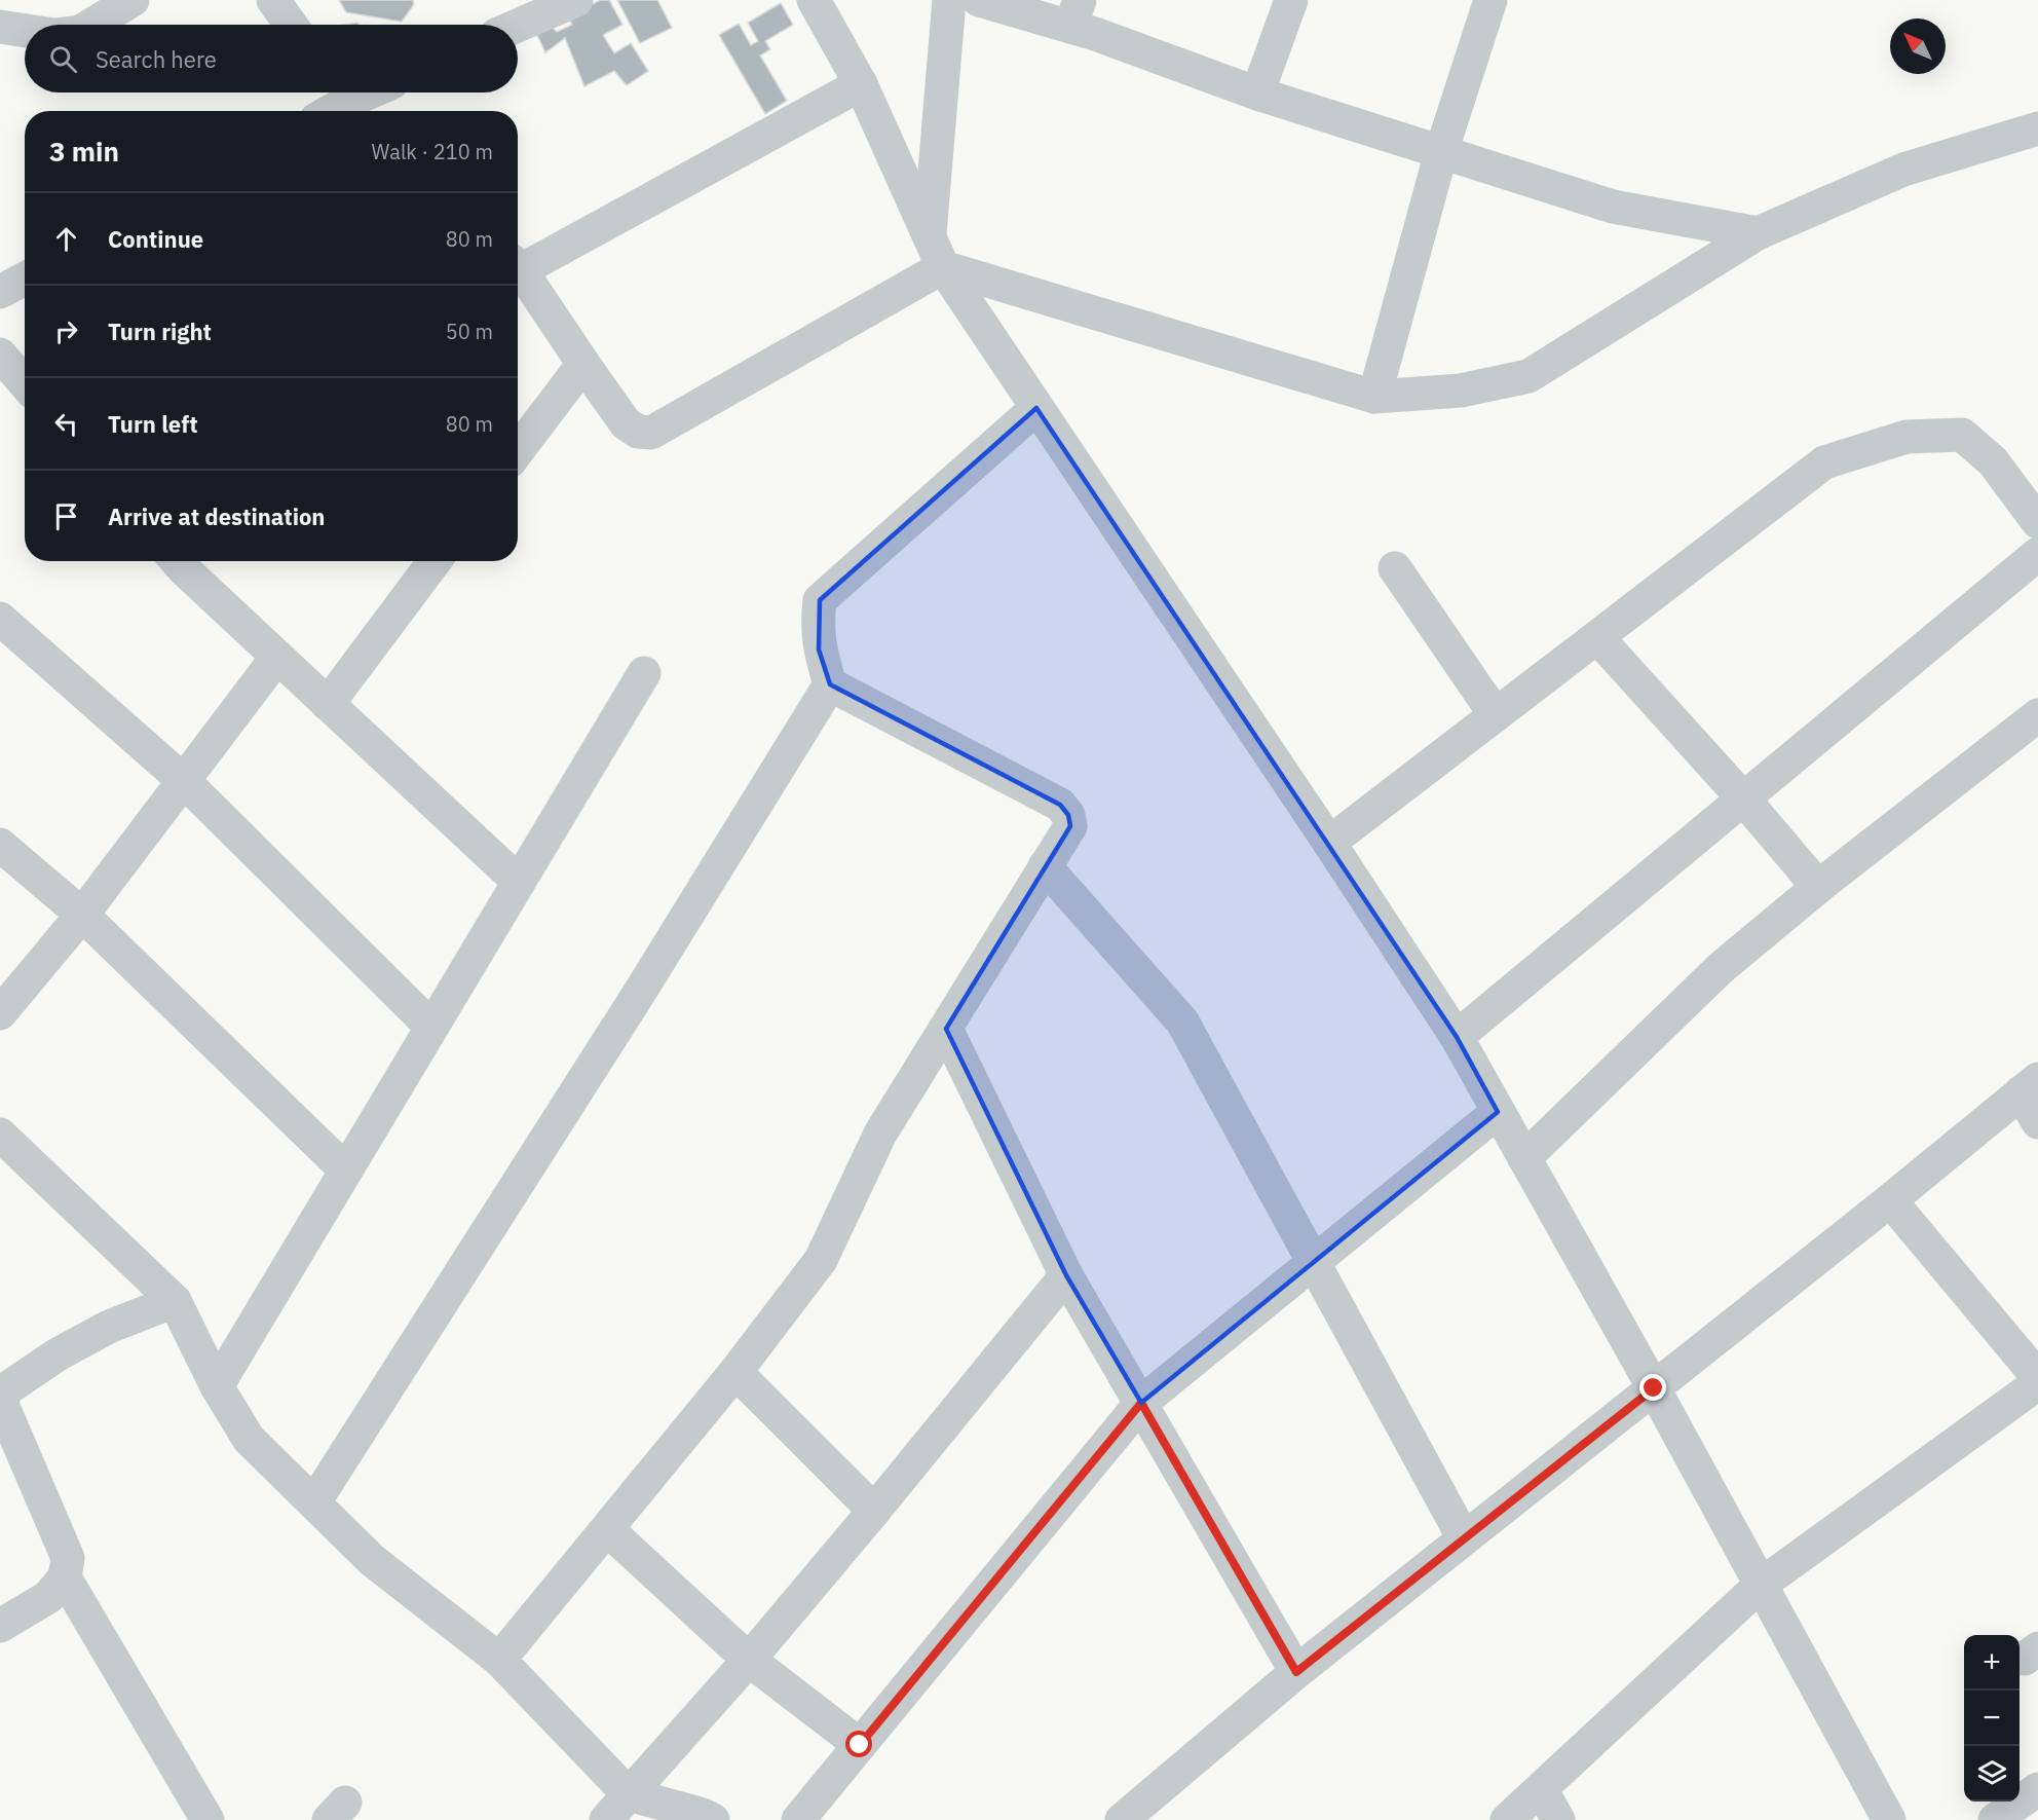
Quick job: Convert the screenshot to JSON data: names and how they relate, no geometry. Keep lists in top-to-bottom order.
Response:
{
  "north": "top left",
  "page": {
    "search": "Search here",
    "heading": ["3 min", "Walk · 210 m"],
    "list": [
      ["Continue", "80 m"],
      ["Turn right", "50 m"],
      ["Turn left", "80 m"],
      "Arrive at destination"
    ],
    "map_buttons": ["+", "−"]
  }
}
